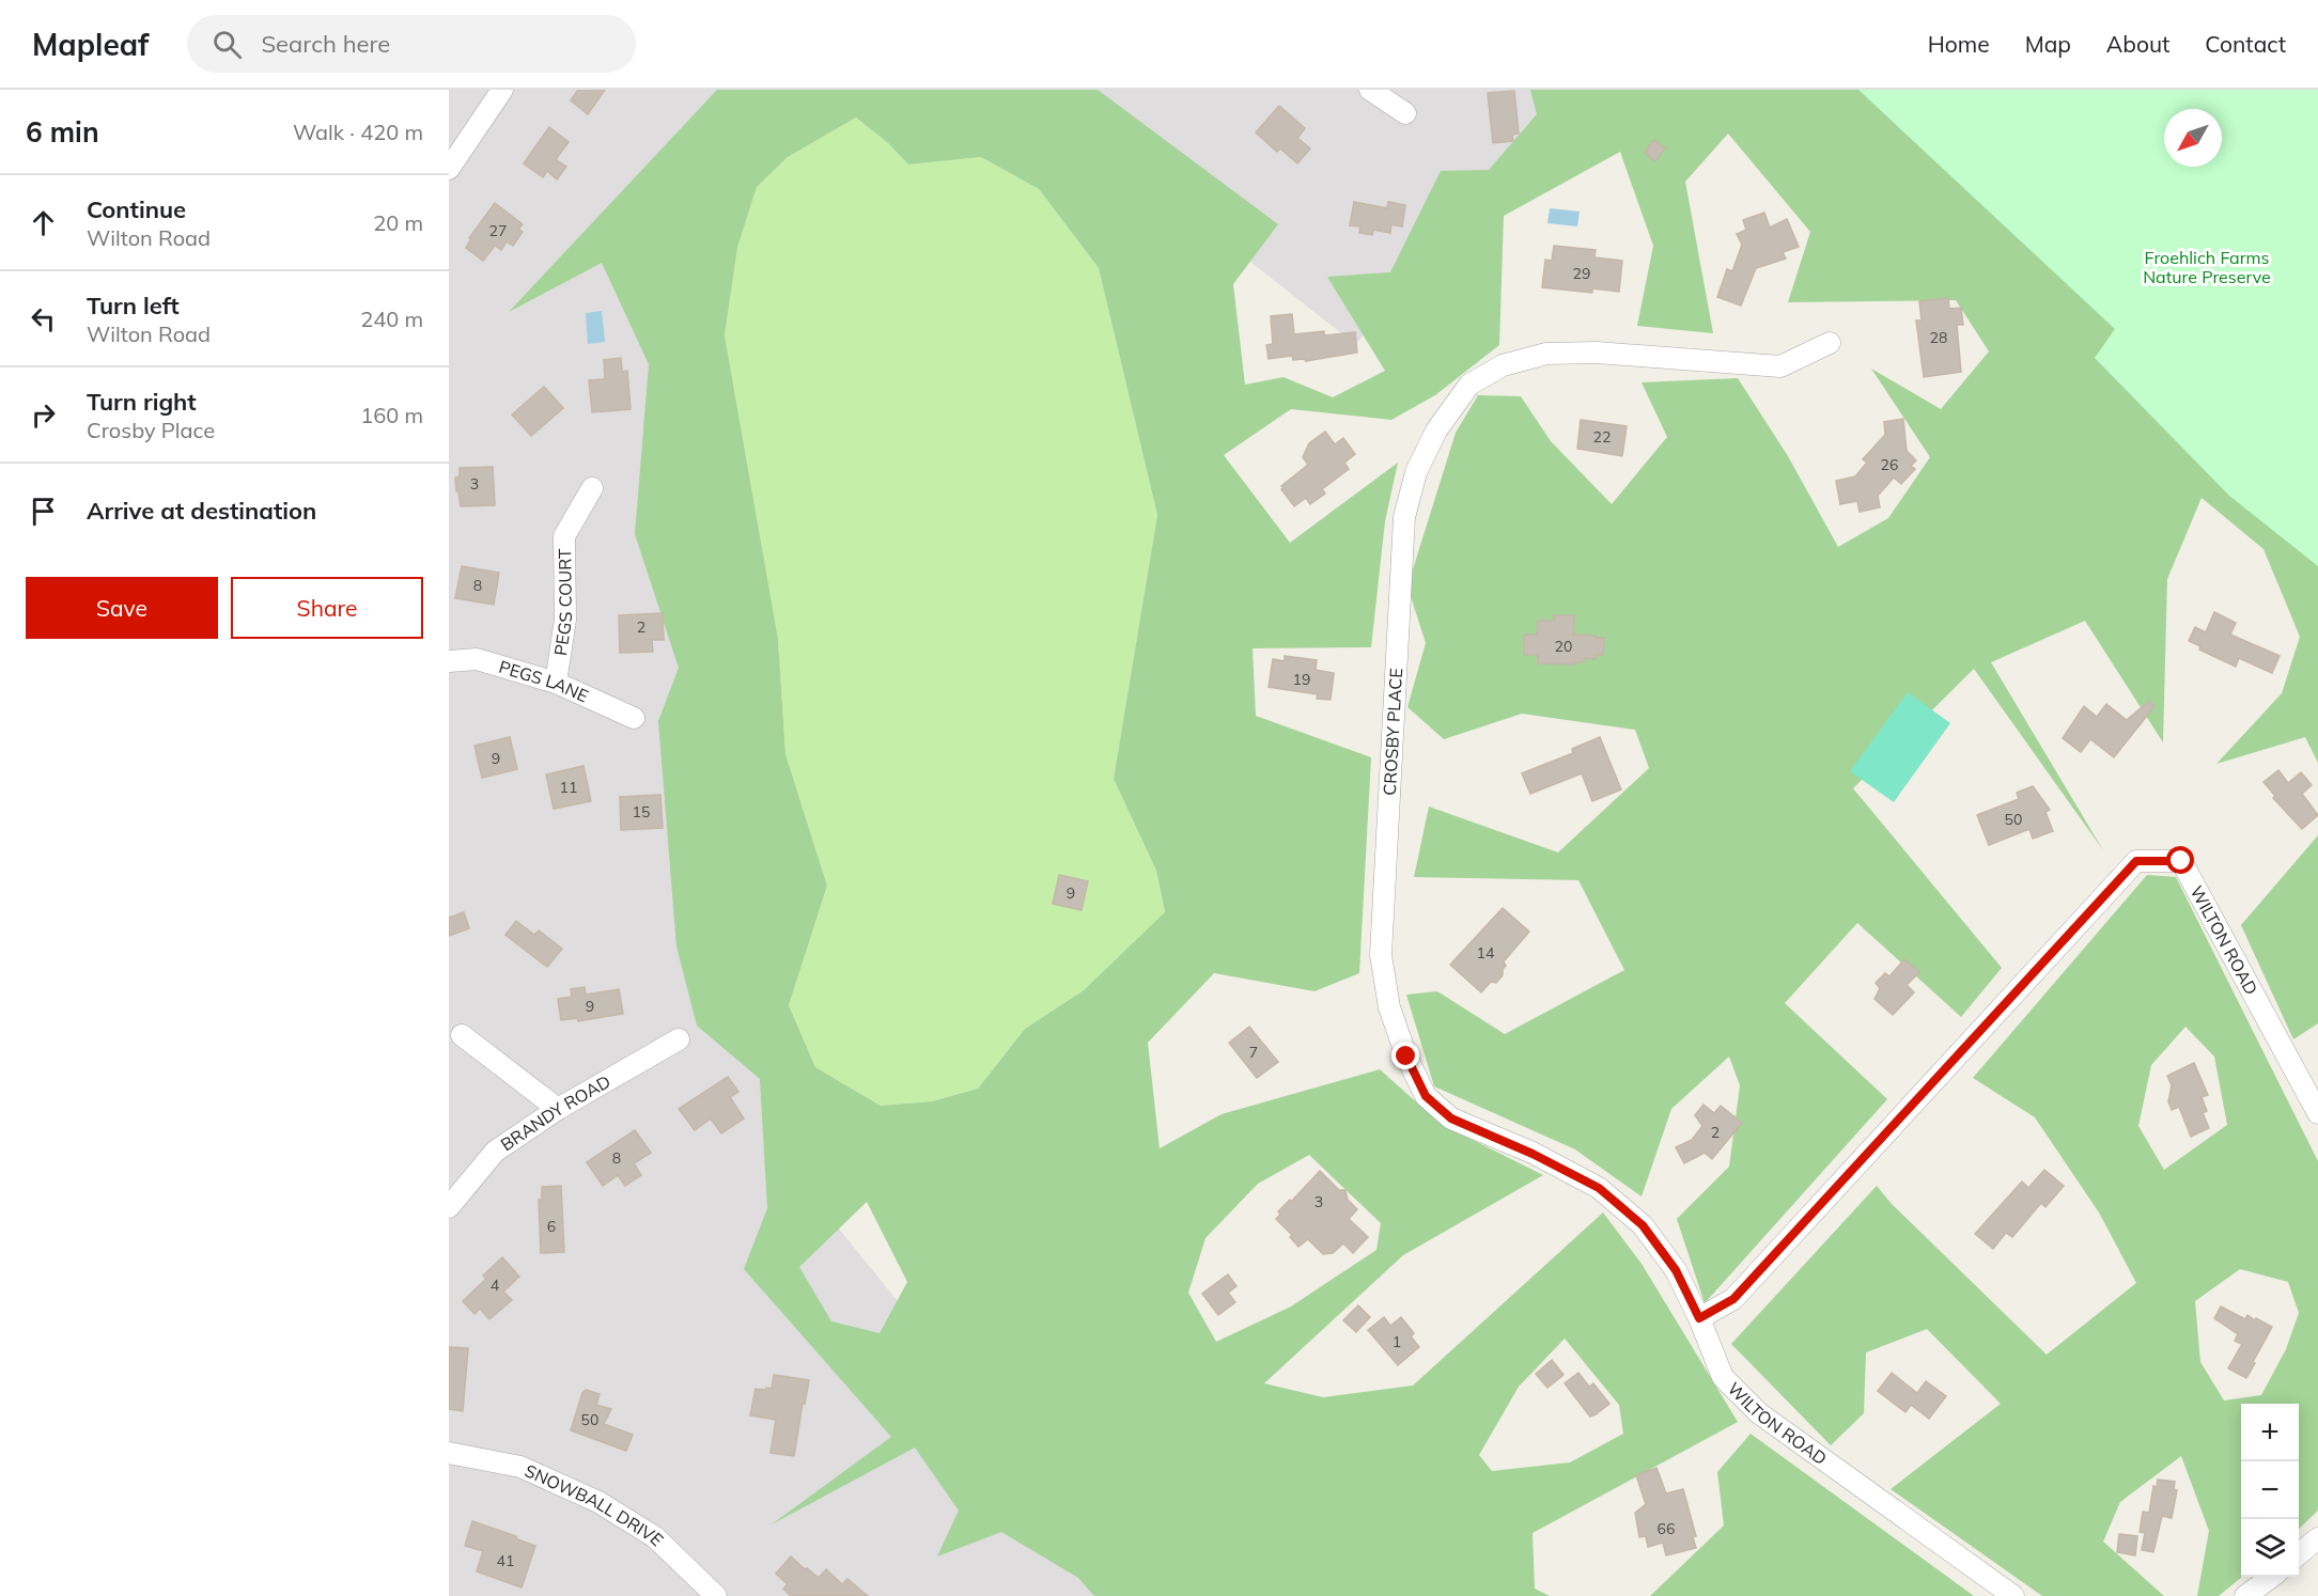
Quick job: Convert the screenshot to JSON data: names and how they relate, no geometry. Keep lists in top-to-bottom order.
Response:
{
  "streets": {
    "street": [
      "PEGS COURT",
      "PEGS LANE",
      "CROSBY PLACE",
      "WILTON ROAD",
      "BRANDY ROAD",
      "SNOWBALL DRIVE"
    ]
  },
  "crossings": [
    ["PEGS COURT", "PEGS LANE"],
    ["CROSBY PLACE", "WILTON ROAD"]
  ],
  "parks": ["Froehlich Farms Nature Preserve"],
  "house_numbers": [
    "27",
    "29",
    "28",
    "22",
    "26",
    "3",
    "8",
    "2",
    "20",
    "19",
    "9",
    "11",
    "15",
    "50",
    "9",
    "14",
    "9",
    "7",
    "2",
    "8",
    "3",
    "6",
    "4",
    "1",
    "50",
    "66",
    "41"
  ],
  "north": "bottom left",
  "page": {
    "header": "Mapleaf",
    "search": "Search here",
    "nav": [
      "Home",
      "Map",
      "About",
      "Contact"
    ],
    "heading": ["6 min", "Walk · 420 m"],
    "list": [
      ["Continue", "Wilton Road", "20 m"],
      ["Turn left", "Wilton Road", "240 m"],
      ["Turn right", "Crosby Place", "160 m"],
      "Arrive at destination"
    ],
    "buttons": ["Save", "Share"],
    "map_buttons": ["+", "−"]
  }
}
